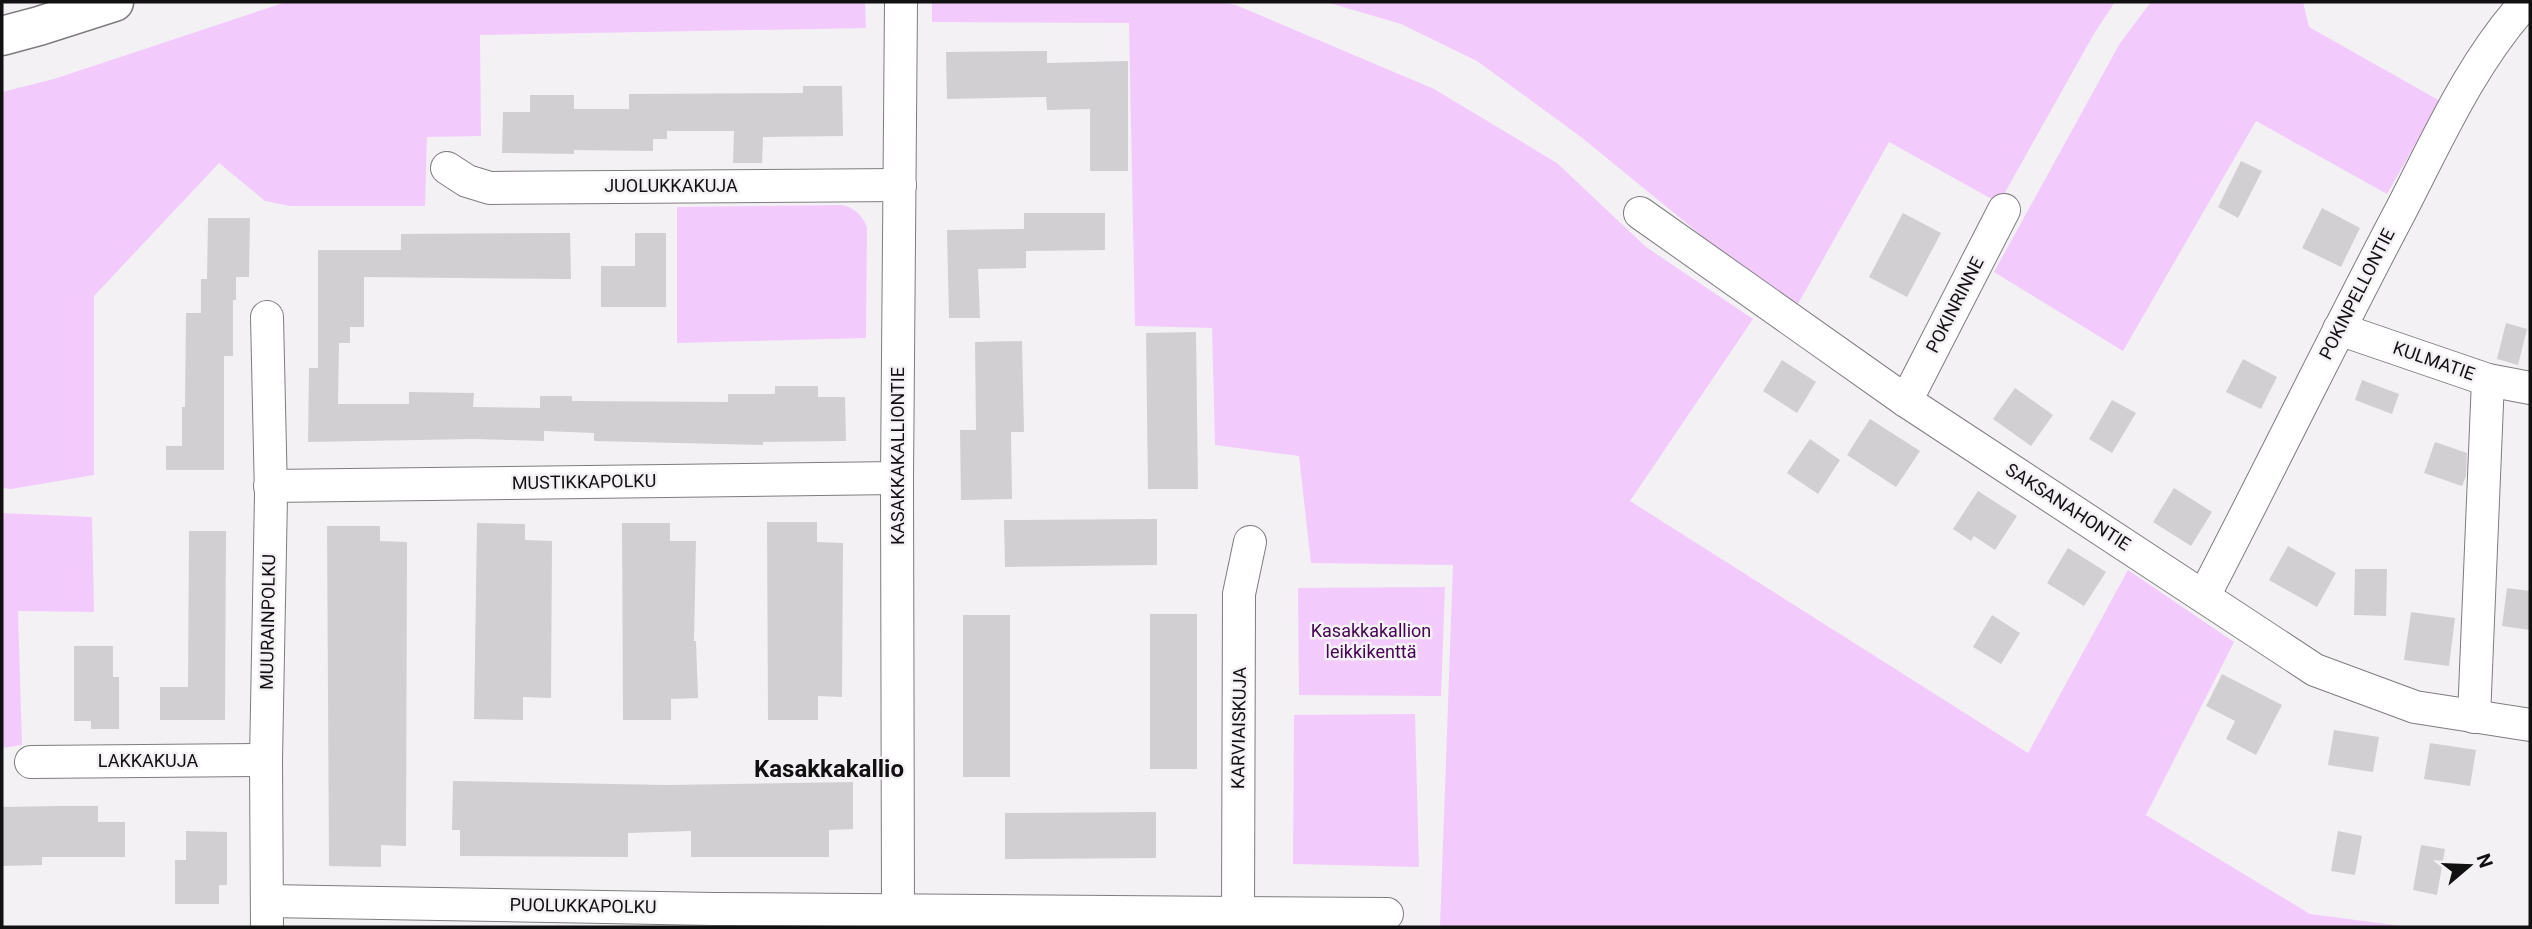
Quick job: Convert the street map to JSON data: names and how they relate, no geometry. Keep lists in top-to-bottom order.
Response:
{
  "streets": {
    "street": [
      "JUOLUKKAKUJA",
      "POKINPELLONTIE",
      "POKINRINNE",
      "KULMATIE",
      "KASAKKAKALLIONTIE",
      "MUSTIKKAPOLKU",
      "SAKSANAHONTIE",
      "MUURAINPOLKU",
      "KARVIAISKUJA",
      "LAKKAKUJA",
      "PUOLUKKAPOLKU"
    ]
  },
  "crossings": [
    ["JUOLUKKAKUJA", "KASAKKAKALLIONTIE"],
    ["POKINPELLONTIE", "KULMATIE"],
    ["POKINPELLONTIE", "SAKSANAHONTIE"],
    ["POKINRINNE", "SAKSANAHONTIE"],
    ["KASAKKAKALLIONTIE", "MUSTIKKAPOLKU"],
    ["KASAKKAKALLIONTIE", "PUOLUKKAPOLKU"],
    ["MUSTIKKAPOLKU", "MUURAINPOLKU"],
    ["MUURAINPOLKU", "LAKKAKUJA"],
    ["MUURAINPOLKU", "PUOLUKKAPOLKU"],
    ["KARVIAISKUJA", "PUOLUKKAPOLKU"]
  ],
  "districts": ["Kasakkakallio"],
  "parks": ["Kasakkakallion leikkikenttä"],
  "north": "right"
}
